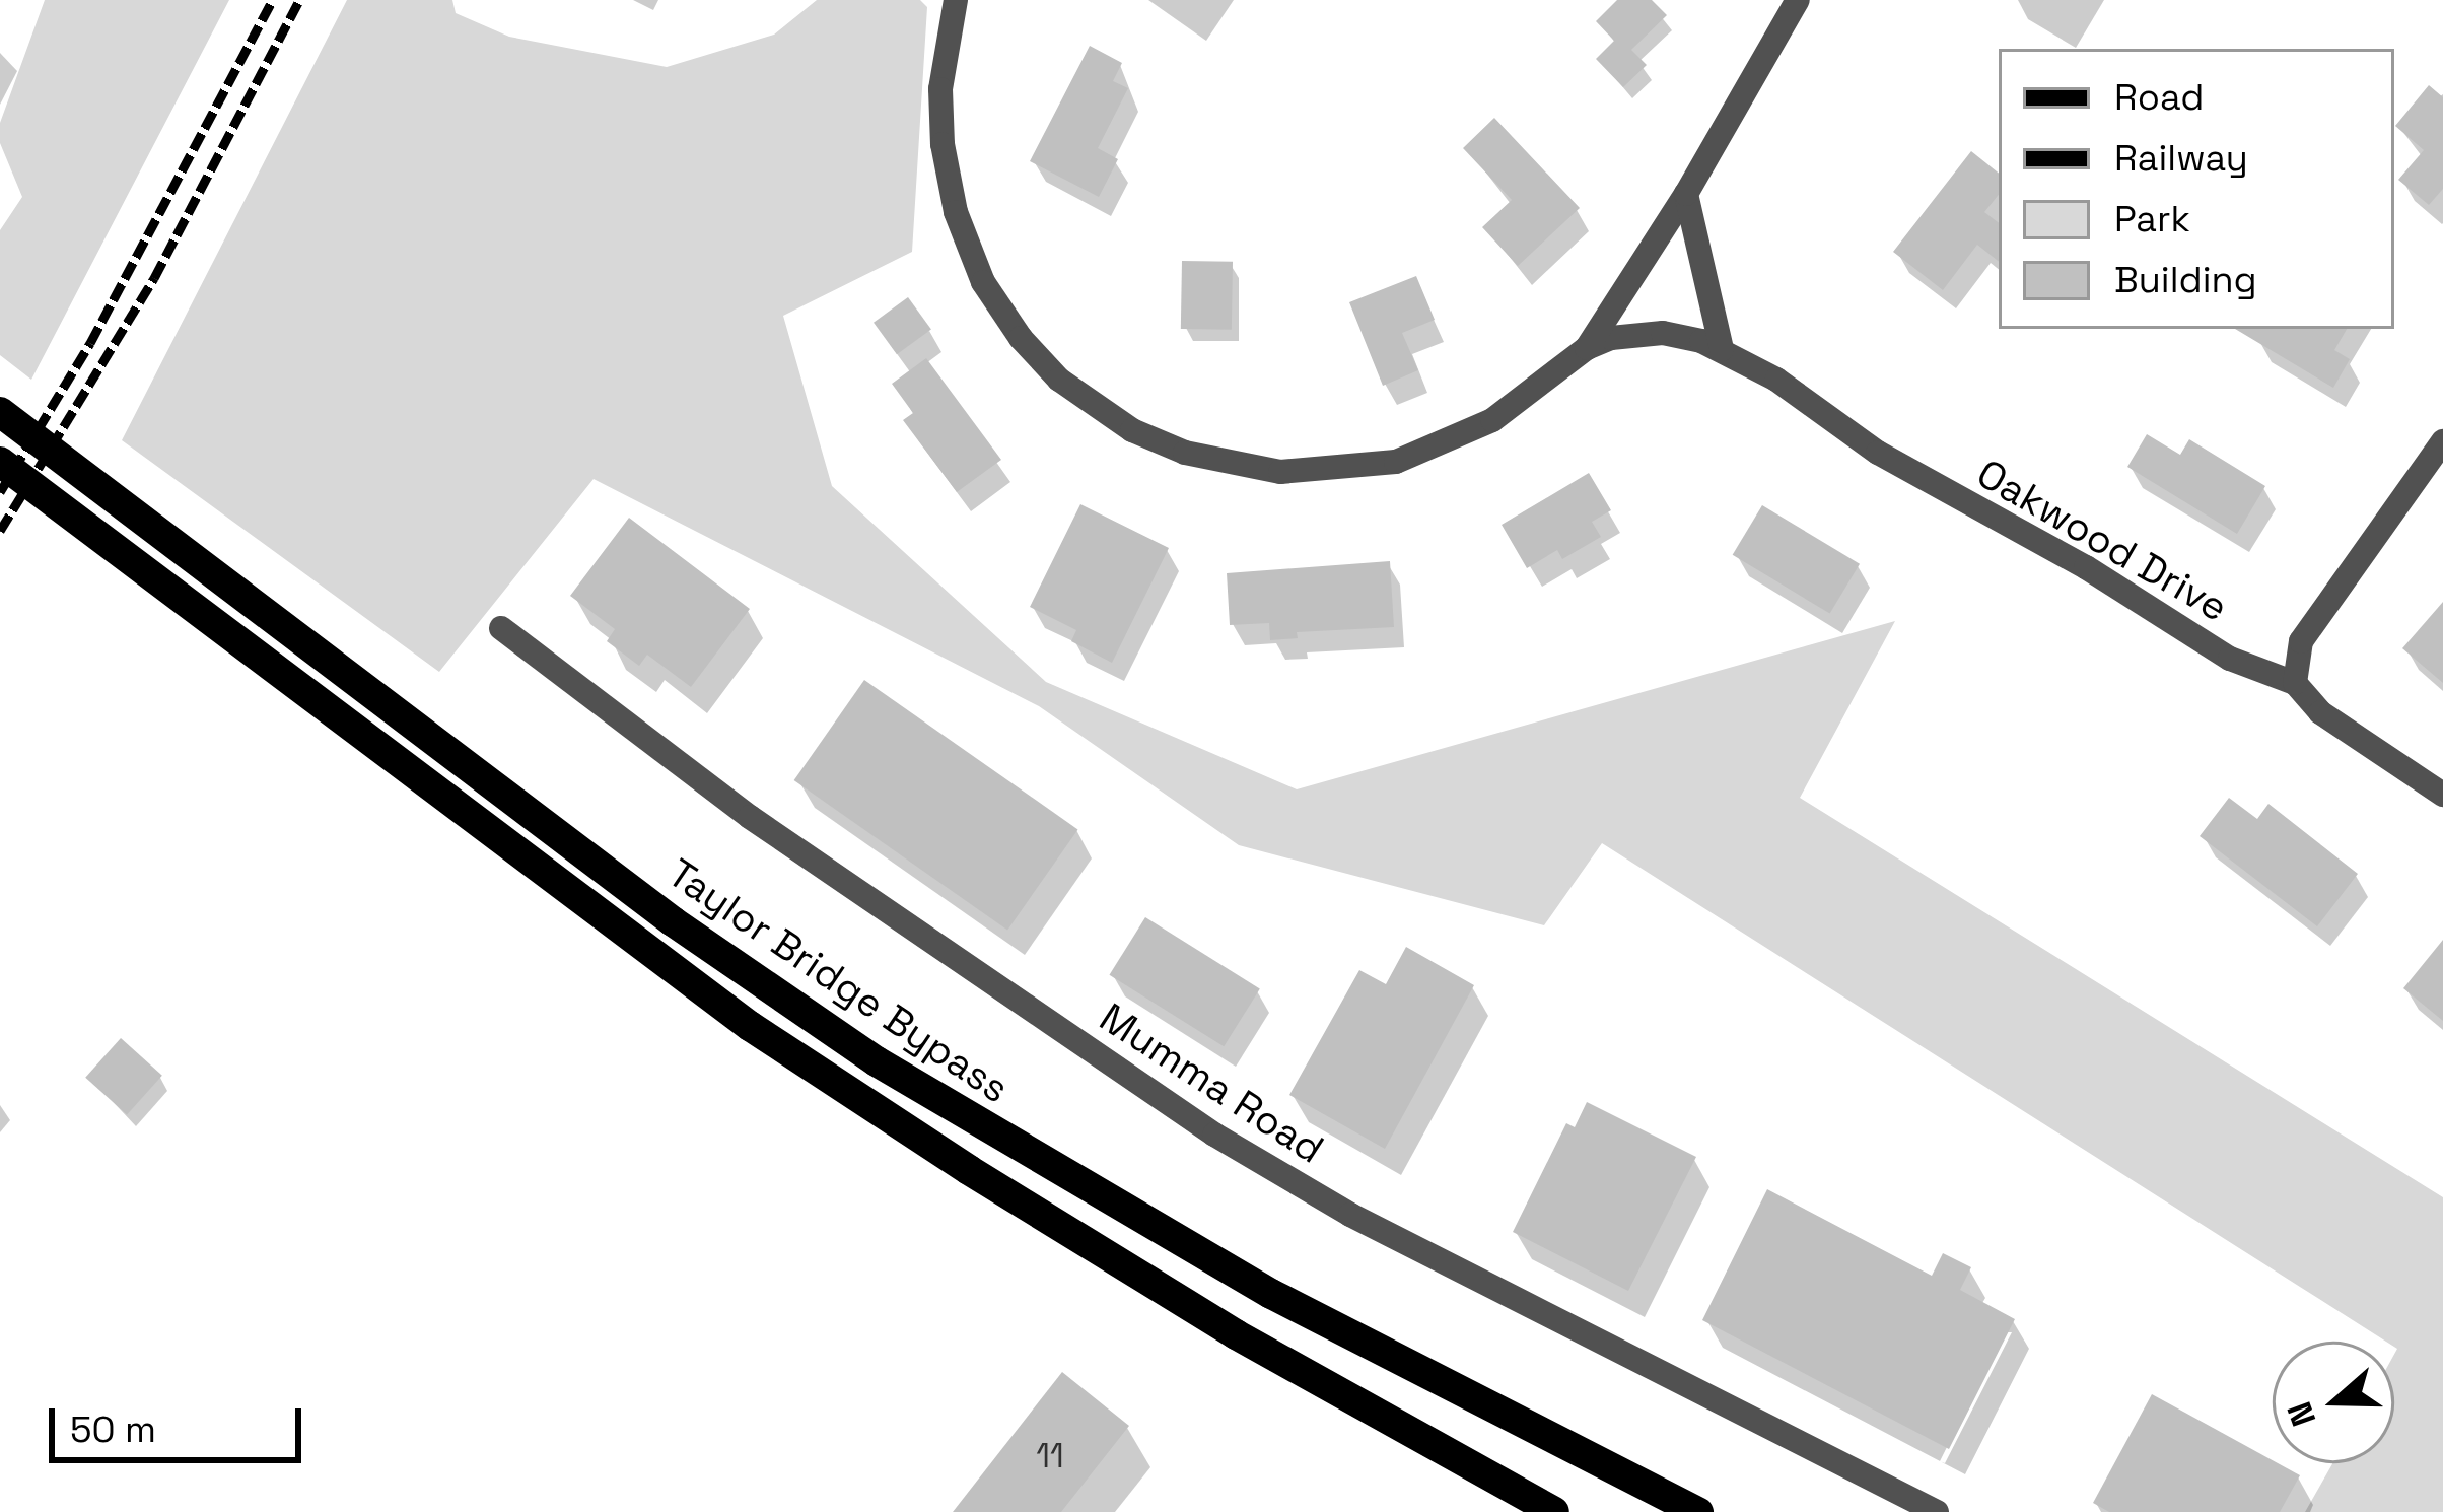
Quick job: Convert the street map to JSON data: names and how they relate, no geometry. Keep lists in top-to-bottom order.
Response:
{
  "streets": {
    "main road": ["Taylor Bridge Bypass"],
    "street": ["Oakwood Drive", "Mumma Road"]
  },
  "house_numbers": ["11"],
  "legend": [
    "Road",
    "Railway",
    "Park",
    "Building"
  ],
  "scale_bar": "50 m",
  "north": "left"
}
